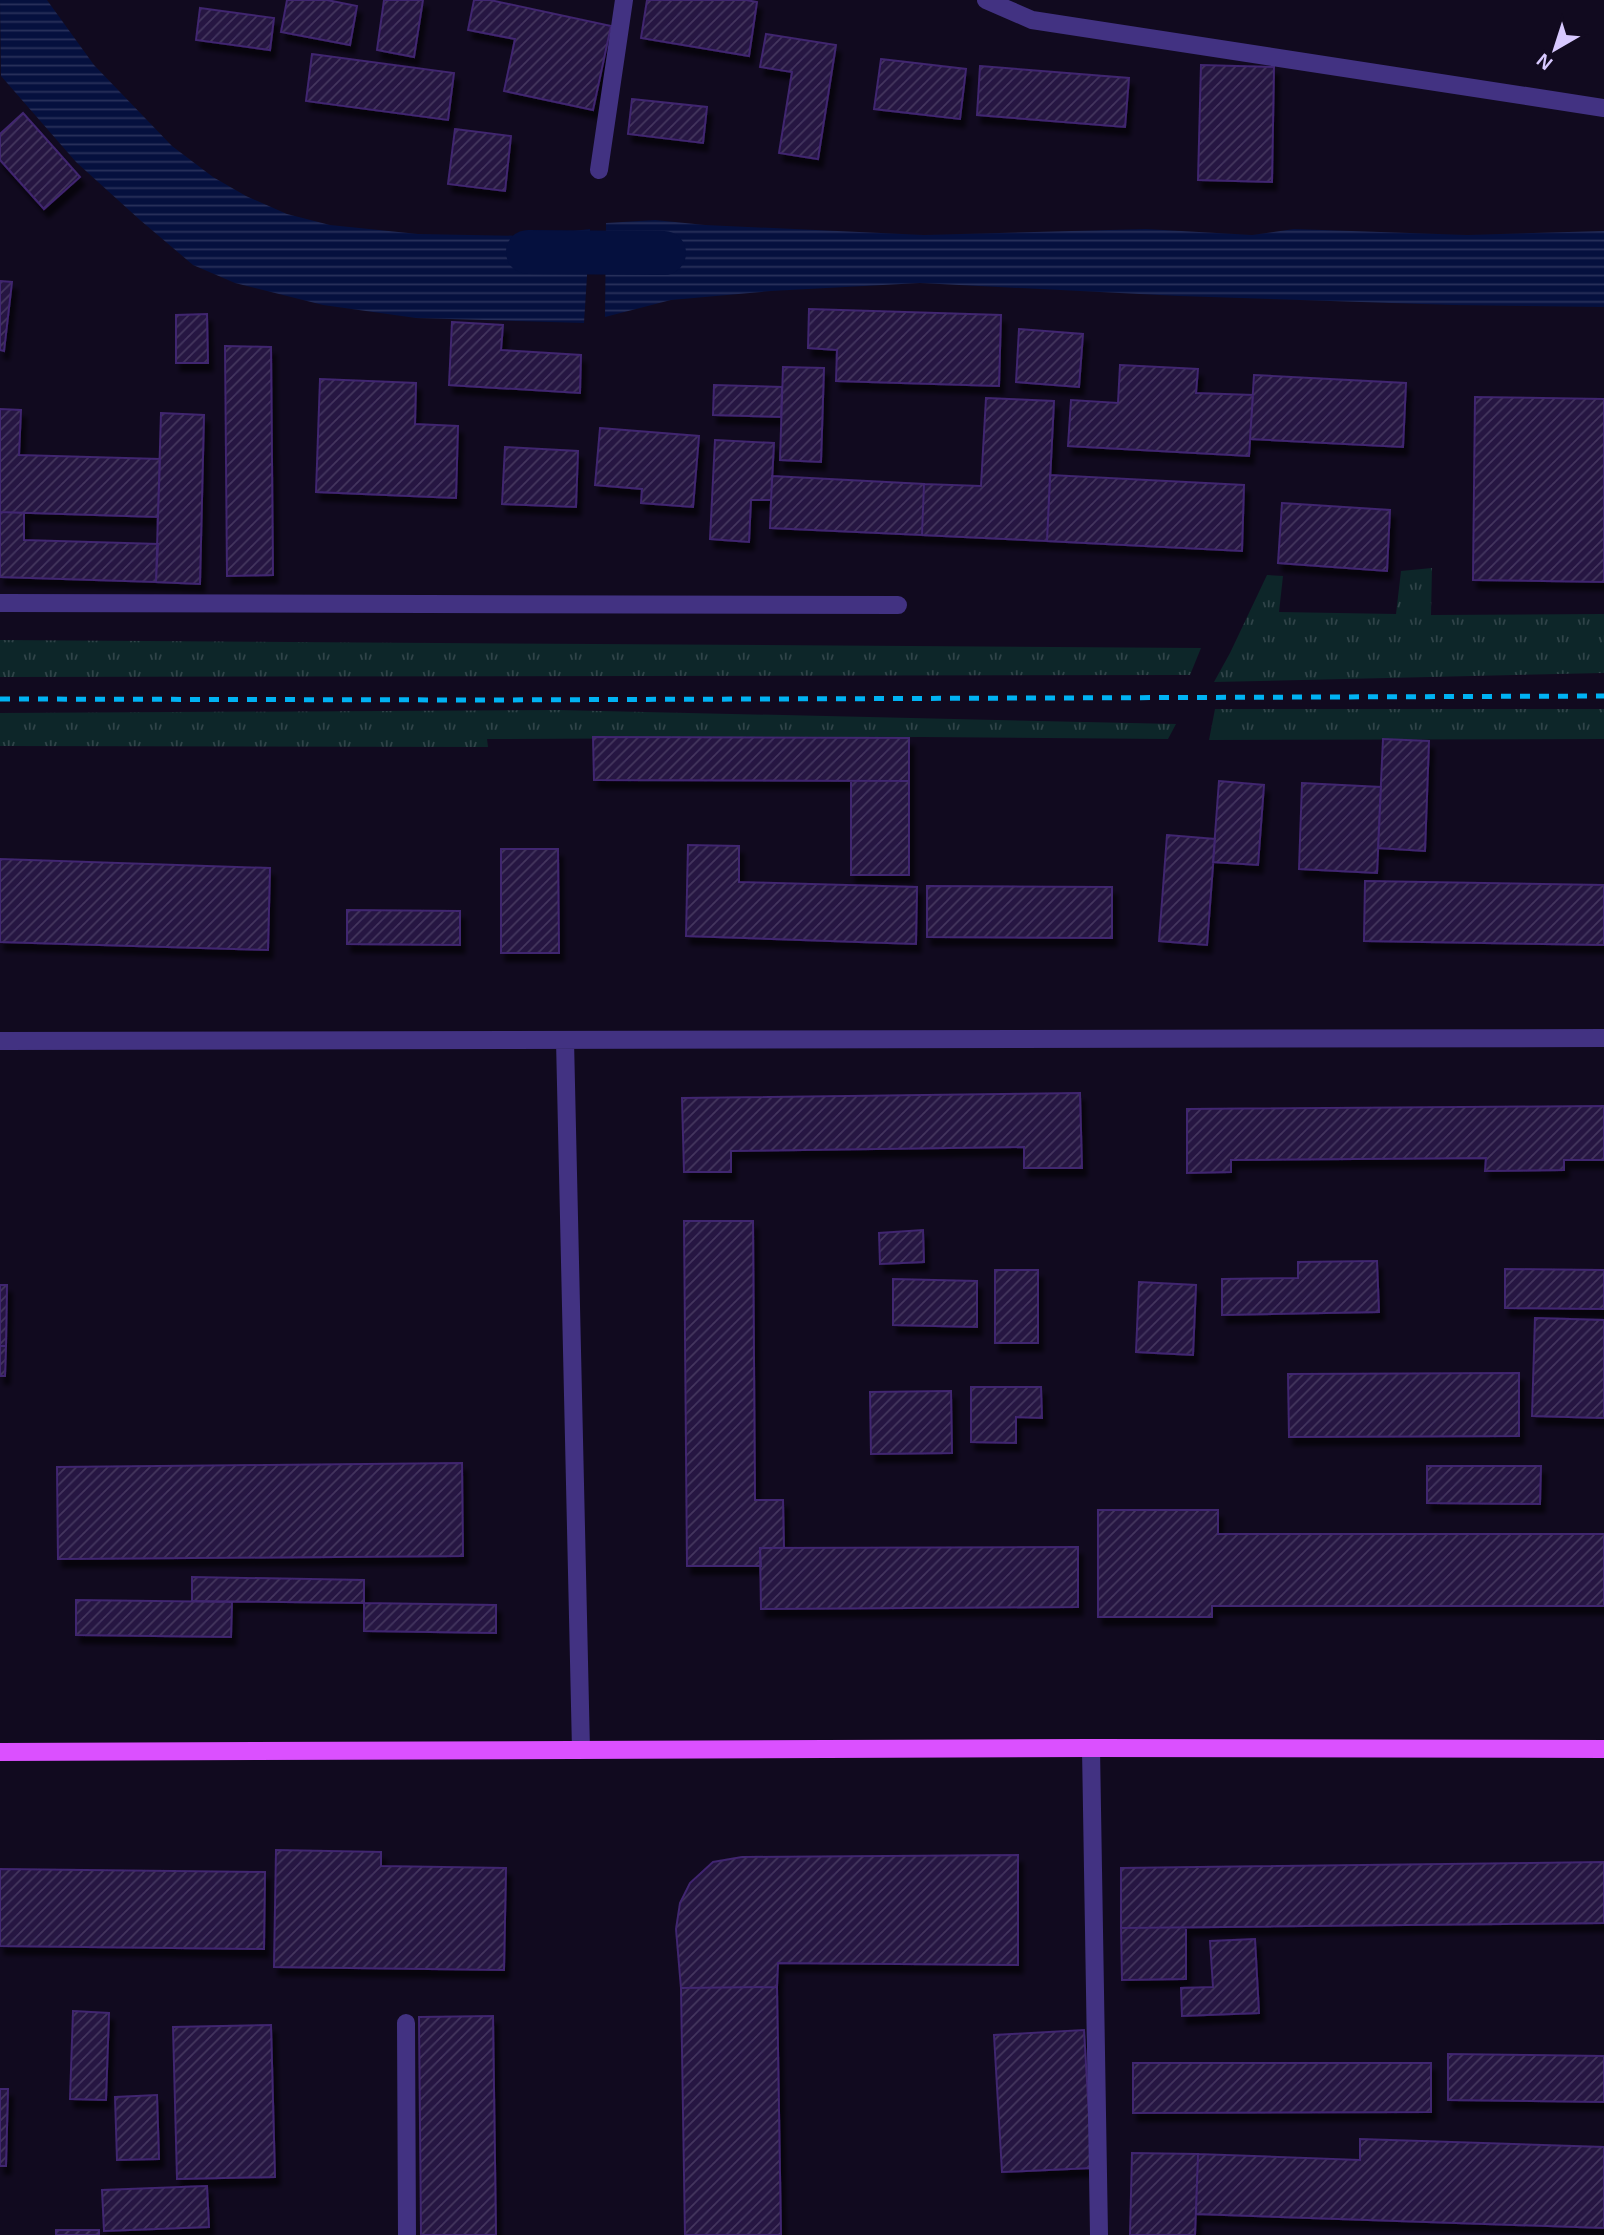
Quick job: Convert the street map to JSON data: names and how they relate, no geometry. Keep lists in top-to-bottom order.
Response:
{
  "north": "bottom left"
}
